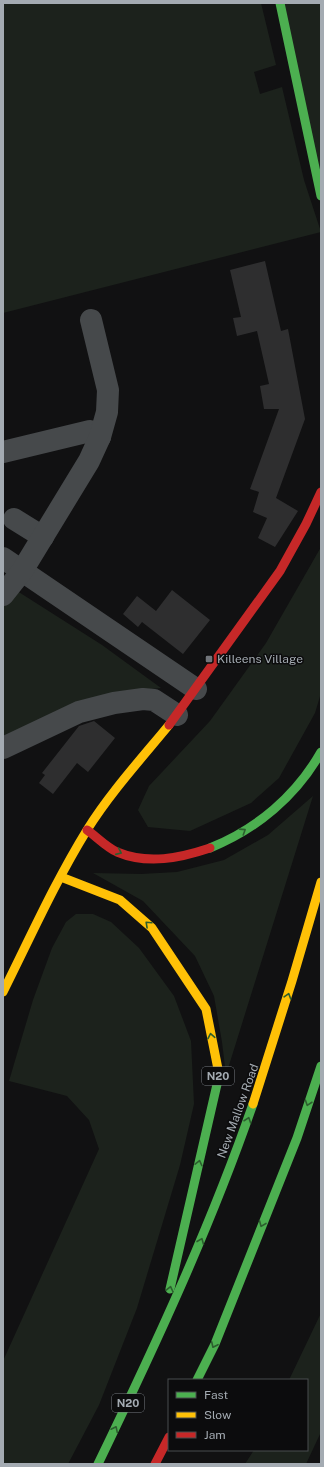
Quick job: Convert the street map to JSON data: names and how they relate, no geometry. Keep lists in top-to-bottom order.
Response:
{
  "streets": {
    "main road": ["N20", "New Mallow Road"]
  },
  "crossings": [
    ["N20", "New Mallow Road"]
  ],
  "places": {
    "transit": ["Killeens Village"]
  },
  "legend": ["Fast", "Slow", "Jam"]
}
